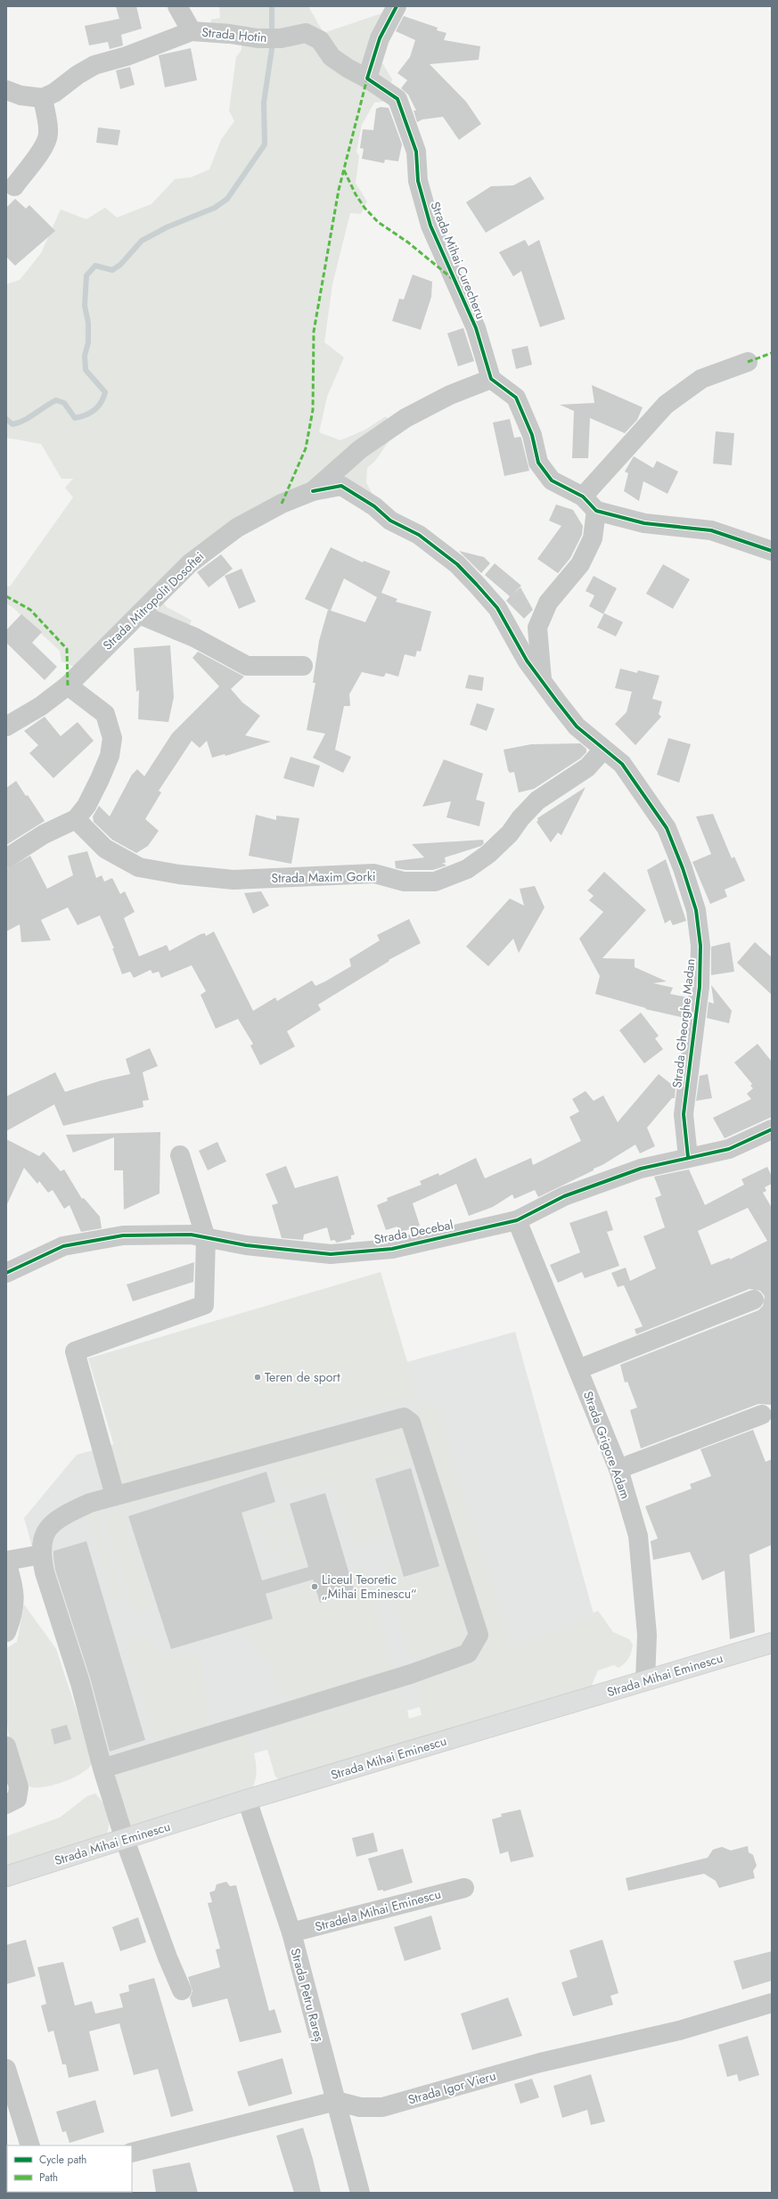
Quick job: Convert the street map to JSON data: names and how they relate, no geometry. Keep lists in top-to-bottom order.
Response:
{
  "streets": {
    "main road": ["Strada Mihai Eminescu"],
    "street": [
      "Strada Hotin",
      "Strada Mihai Curecheru",
      "Strada Mitropolit Dosoftei",
      "Strada Maxim Gorki",
      "Strada Gheorghe Madan",
      "Strada Decebal",
      "Strada Grigore Adam",
      "Stradela Mihai Eminescu",
      "Strada Petru Rareș",
      "Strada Igor Vieru"
    ]
  },
  "crossings": [
    ["Strada Hotin", "Strada Mihai Curecheru"],
    ["Strada Mihai Curecheru", "Strada Mitropolit Dosoftei"],
    ["Strada Mitropolit Dosoftei", "Strada Gheorghe Madan"],
    ["Strada Maxim Gorki", "Strada Gheorghe Madan"],
    ["Strada Gheorghe Madan", "Strada Decebal"],
    ["Strada Decebal", "Strada Grigore Adam"],
    ["Strada Grigore Adam", "Strada Mihai Eminescu"],
    ["Strada Mihai Eminescu", "Strada Petru Rareș"],
    ["Stradela Mihai Eminescu", "Strada Petru Rareș"],
    ["Strada Petru Rareș", "Strada Igor Vieru"]
  ],
  "places": ["Teren de sport", "Liceul Teoretic „Mihai Eminescu“"],
  "legend": ["Cycle path", "Path"]
}
